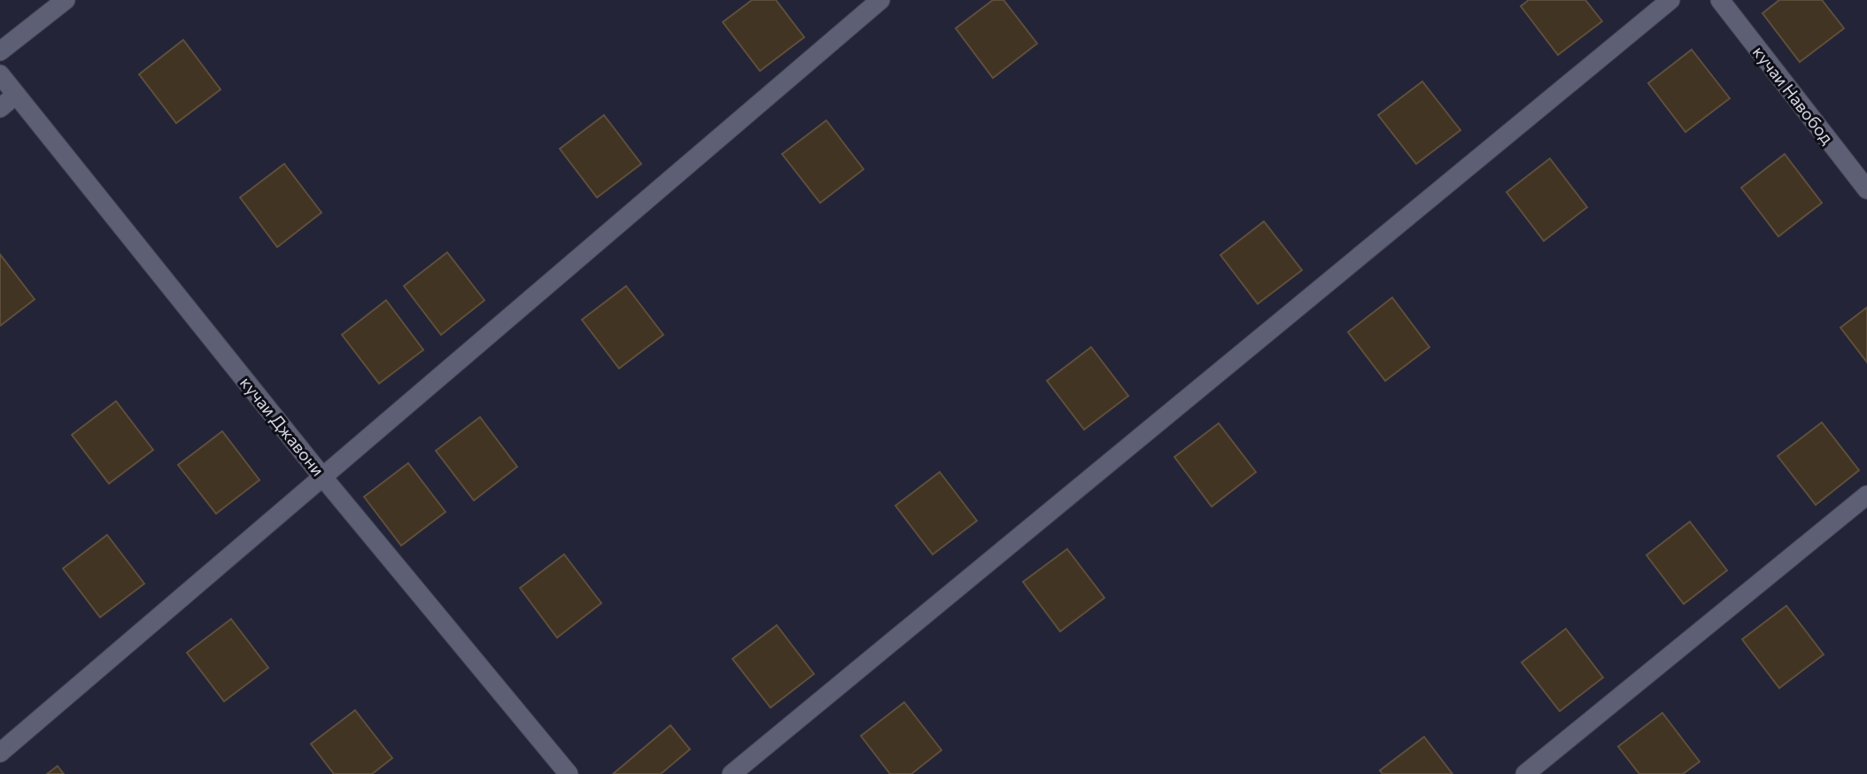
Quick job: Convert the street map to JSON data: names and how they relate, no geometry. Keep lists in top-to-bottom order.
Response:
{
  "streets": {
    "street": ["кучаи Навобод", "кучаи Джавони"]
  }
}
